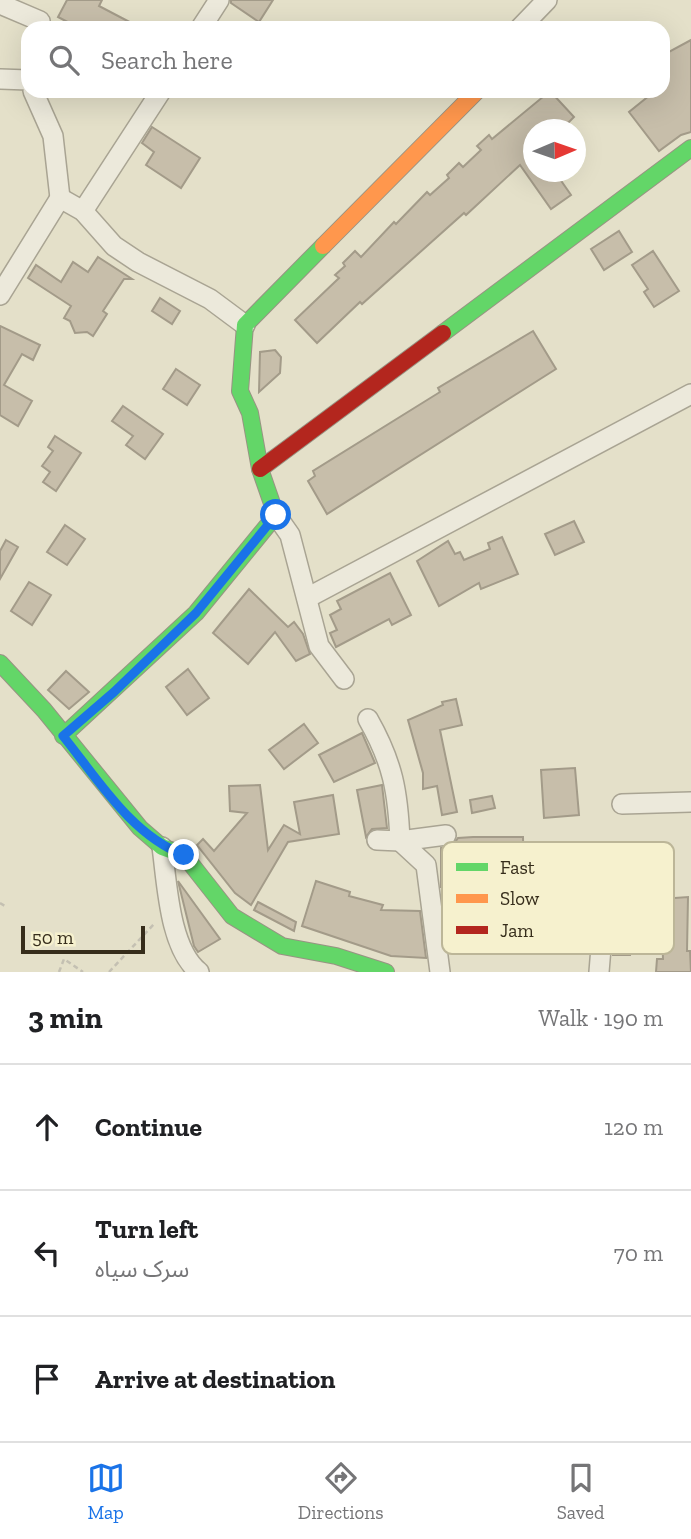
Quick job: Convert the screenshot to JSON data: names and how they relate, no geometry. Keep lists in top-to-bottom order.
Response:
{
  "legend": ["Fast", "Slow", "Jam"],
  "scale_bar": "50 m",
  "north": "right",
  "page": {
    "search": "Search here",
    "scale": "50 m",
    "heading": ["3 min", "Walk · 190 m"],
    "list": [
      ["Continue", "120 m"],
      ["Turn left", "سرک سیاه", "70 m"],
      "Arrive at destination"
    ],
    "nav": ["Map", "Directions", "Saved"]
  }
}
